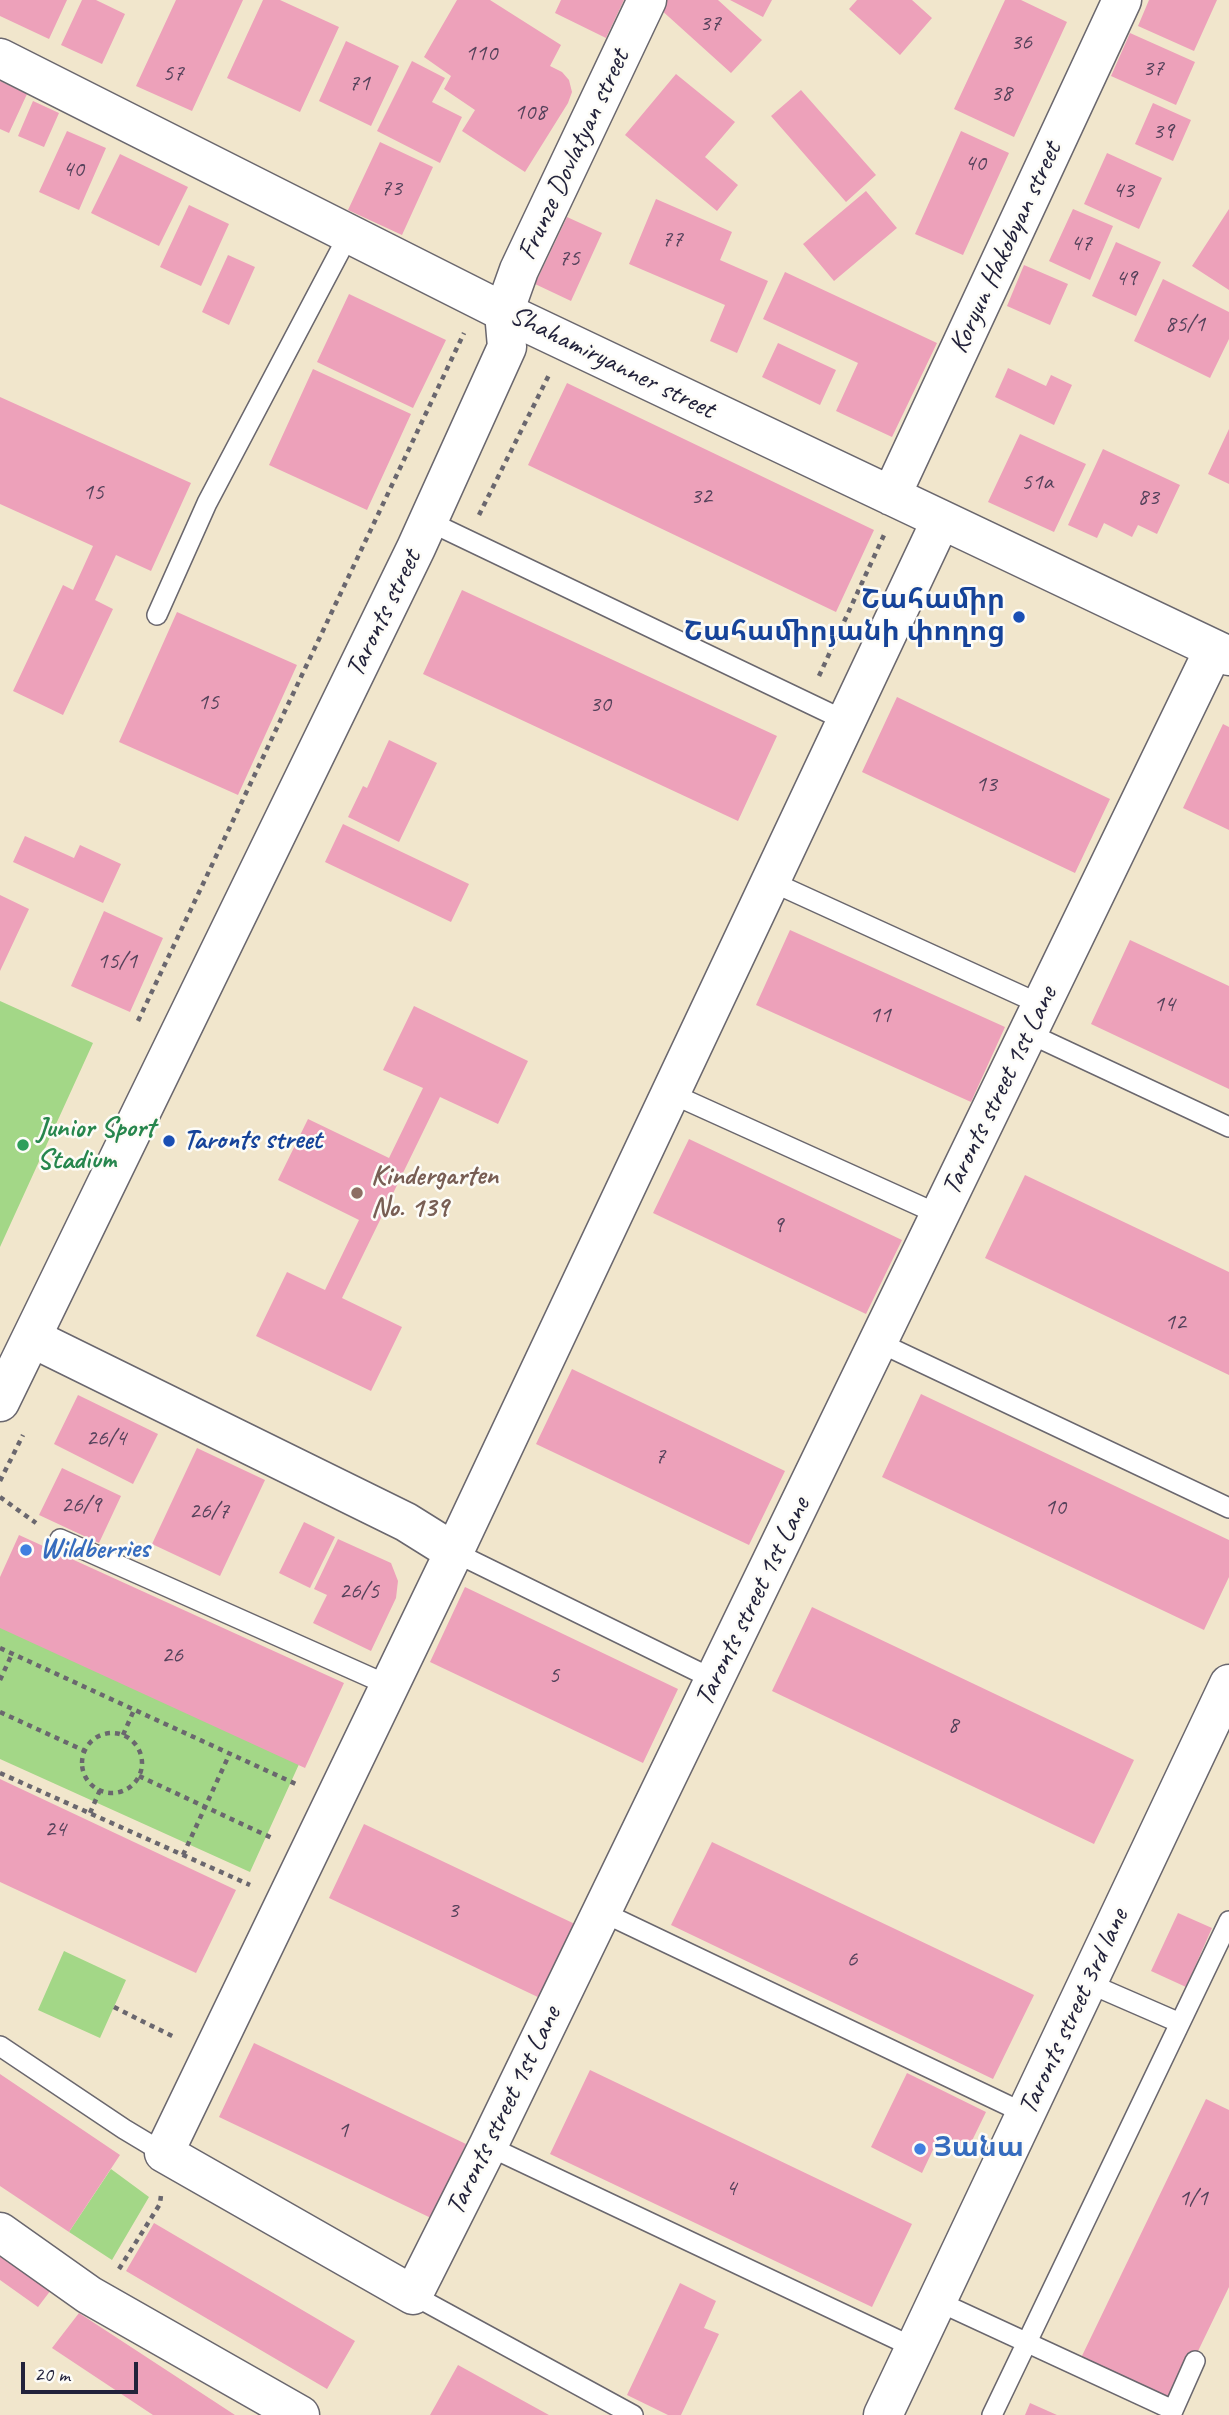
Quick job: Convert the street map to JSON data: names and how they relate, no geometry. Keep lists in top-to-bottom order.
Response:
{
  "streets": {
    "street": [
      "Frunze Dovlatyan street",
      "Koryun Hakobyan street",
      "Shahamiryanner street",
      "Taronts street",
      "Taronts street 1st Lane",
      "Taronts street 3rd lane"
    ]
  },
  "crossings": [
    ["Frunze Dovlatyan street", "Shahamiryanner street"],
    ["Frunze Dovlatyan street", "Taronts street"],
    ["Koryun Hakobyan street", "Shahamiryanner street"],
    ["Shahamiryanner street", "Taronts street"],
    ["Shahamiryanner street", "Taronts street 1st Lane"]
  ],
  "places": [
    "Շահամիր Շահամիրյանի փողոց",
    "Taronts street",
    "Junior Sport Stadium",
    "Kindergarten No. 139",
    "Wildberries",
    "Յանա"
  ],
  "house_numbers": [
    "37",
    "36",
    "110",
    "37",
    "57",
    "71",
    "38",
    "108",
    "39",
    "40",
    "40",
    "73",
    "43",
    "77",
    "47",
    "75",
    "49",
    "85/1",
    "51a",
    "15",
    "32",
    "83",
    "15",
    "30",
    "13",
    "15/1",
    "14",
    "11",
    "9",
    "12",
    "26/4",
    "7",
    "26/9",
    "10",
    "26/7",
    "26/5",
    "26",
    "5",
    "8",
    "24",
    "3",
    "6",
    "1",
    "4",
    "1/1"
  ],
  "scale_bar": "20 m"
}
